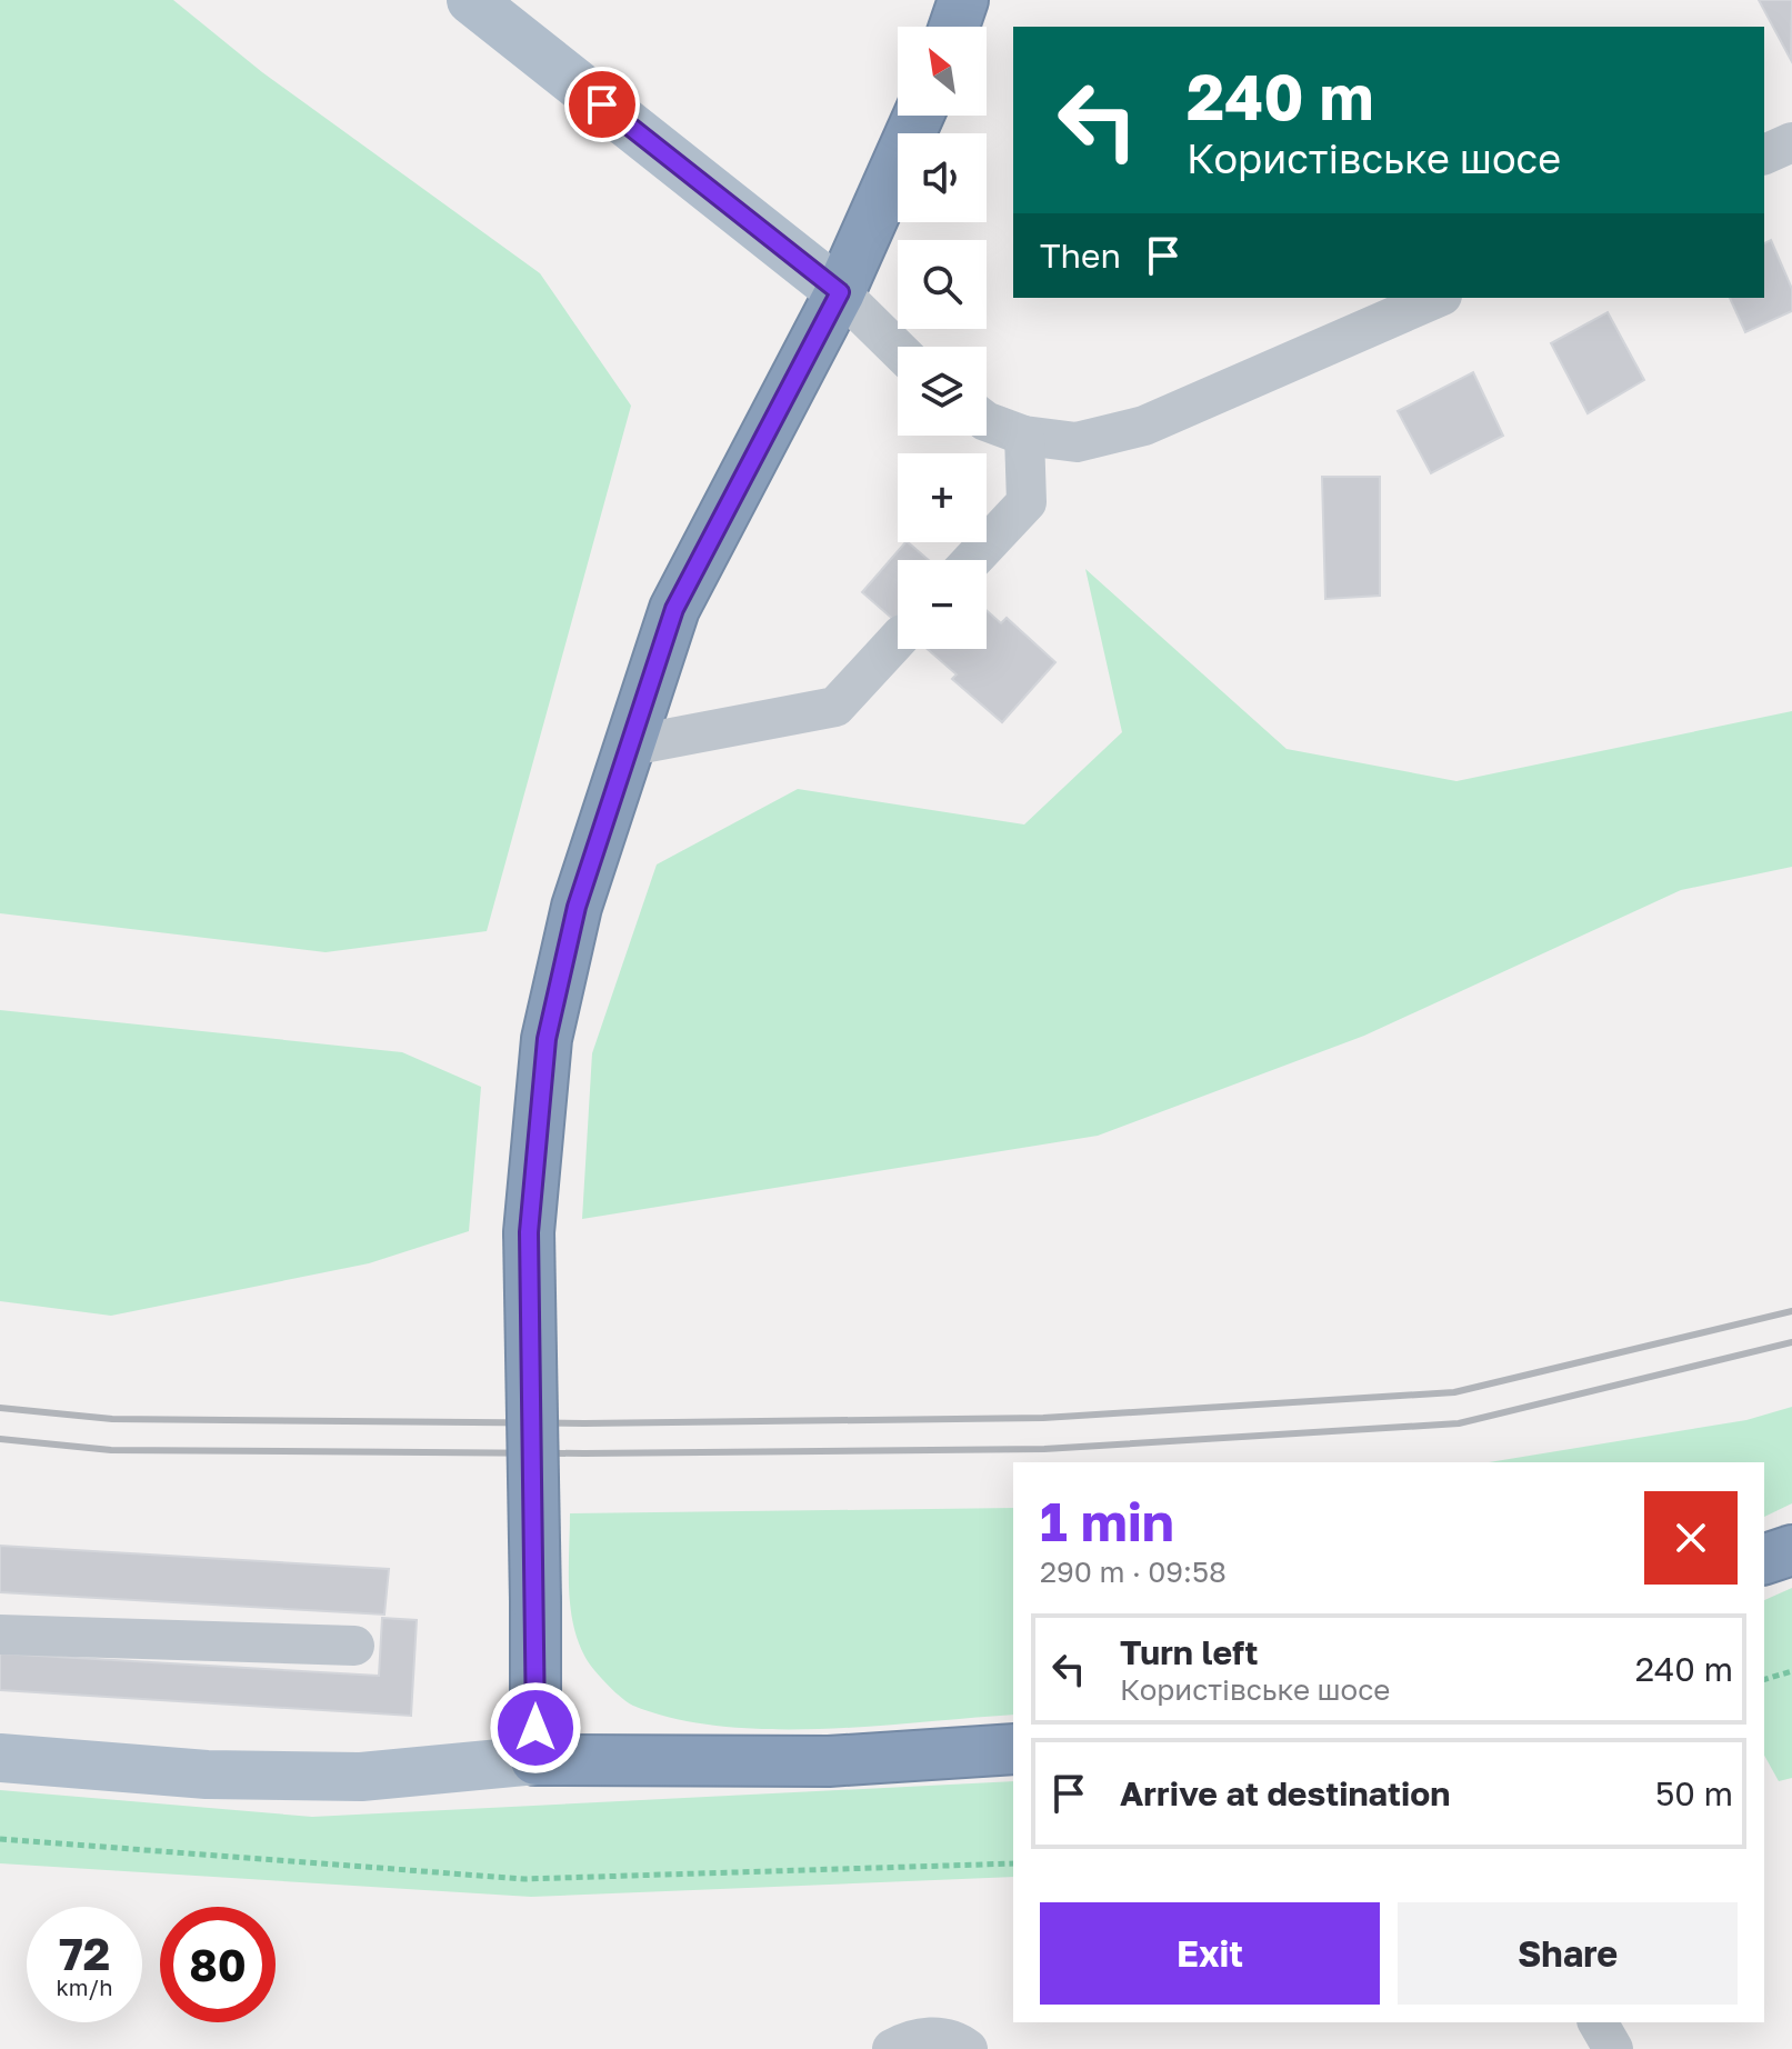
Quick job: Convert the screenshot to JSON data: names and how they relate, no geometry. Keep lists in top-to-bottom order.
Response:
{
  "north": "top left",
  "page": {
    "map_buttons": ["+", "−"],
    "turn": ["240 m", "Користівське шосе"],
    "then": "Then",
    "heading": ["1 min", "290 m · 09:58"],
    "list": [
      {
        "name": "Turn left",
        "note": "Користівське шосе",
        "value": "240 m"
      },
      {
        "name": "Arrive at destination",
        "value": "50 m"
      }
    ],
    "buttons": ["Exit", "Share"],
    "speed": "72 km/h",
    "limit": "80"
  }
}
